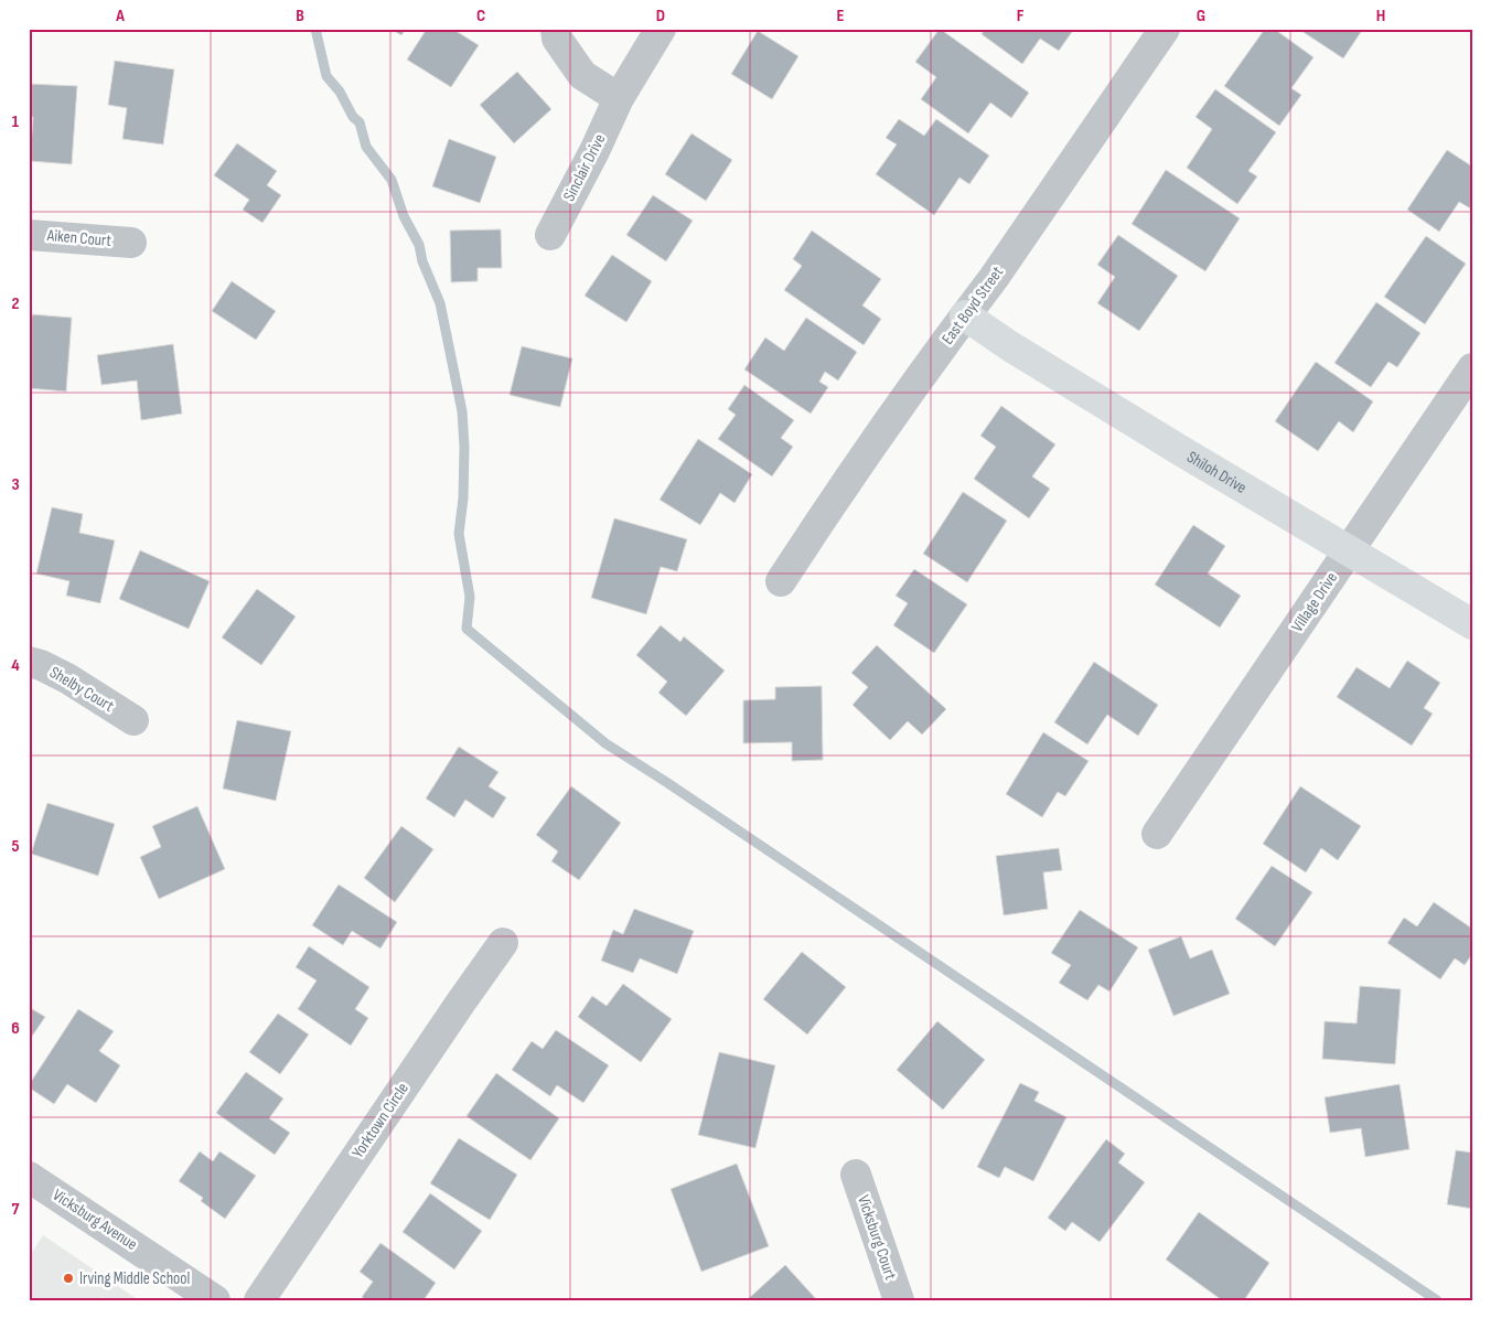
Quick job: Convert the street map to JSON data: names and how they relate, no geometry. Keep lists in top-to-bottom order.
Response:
{
  "streets": {
    "street": [
      "Sinclair Drive",
      "Aiken Court",
      "East Boyd Street",
      "Shiloh Drive",
      "Village Drive",
      "Shelby Court",
      "Yorktown Circle",
      "Vicksburg Avenue",
      "Vicksburg Court"
    ]
  },
  "crossings": [
    ["East Boyd Street", "Shiloh Drive"],
    ["Shiloh Drive", "Village Drive"]
  ],
  "places": ["Irving Middle School"],
  "grid": {
    "columns": [
      "A",
      "B",
      "C",
      "D",
      "E",
      "F",
      "G",
      "H"
    ],
    "rows": [
      "1",
      "2",
      "3",
      "4",
      "5",
      "6",
      "7"
    ]
  }
}
